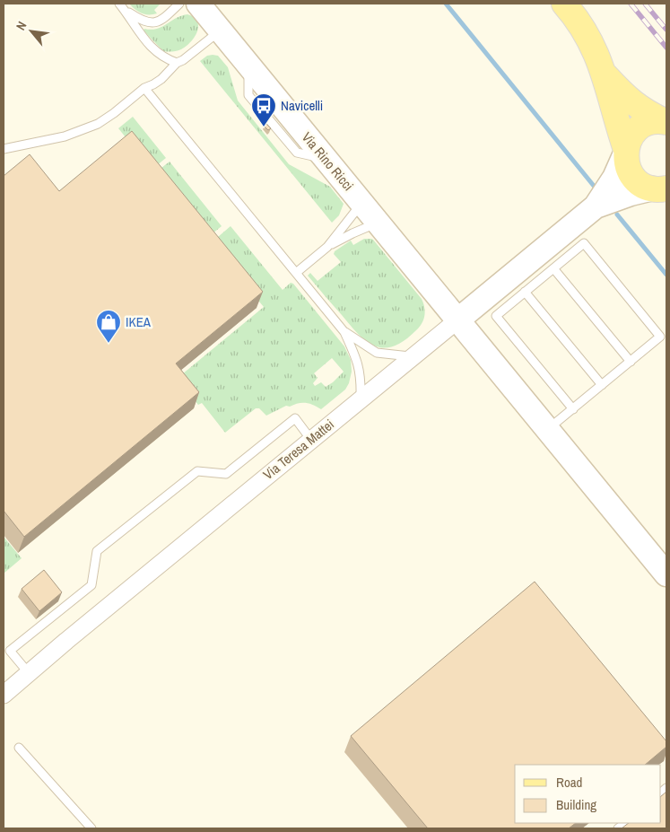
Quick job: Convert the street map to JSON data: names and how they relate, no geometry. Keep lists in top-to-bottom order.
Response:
{
  "streets": {
    "street": ["Via Rino Ricci", "Via Teresa Mattei"]
  },
  "crossings": [
    ["Via Rino Ricci", "Via Teresa Mattei"]
  ],
  "places": {
    "bus stop": ["Navicelli"],
    "shop": ["IKEA"]
  },
  "legend": ["Road", "Building"],
  "north": "top left"
}
